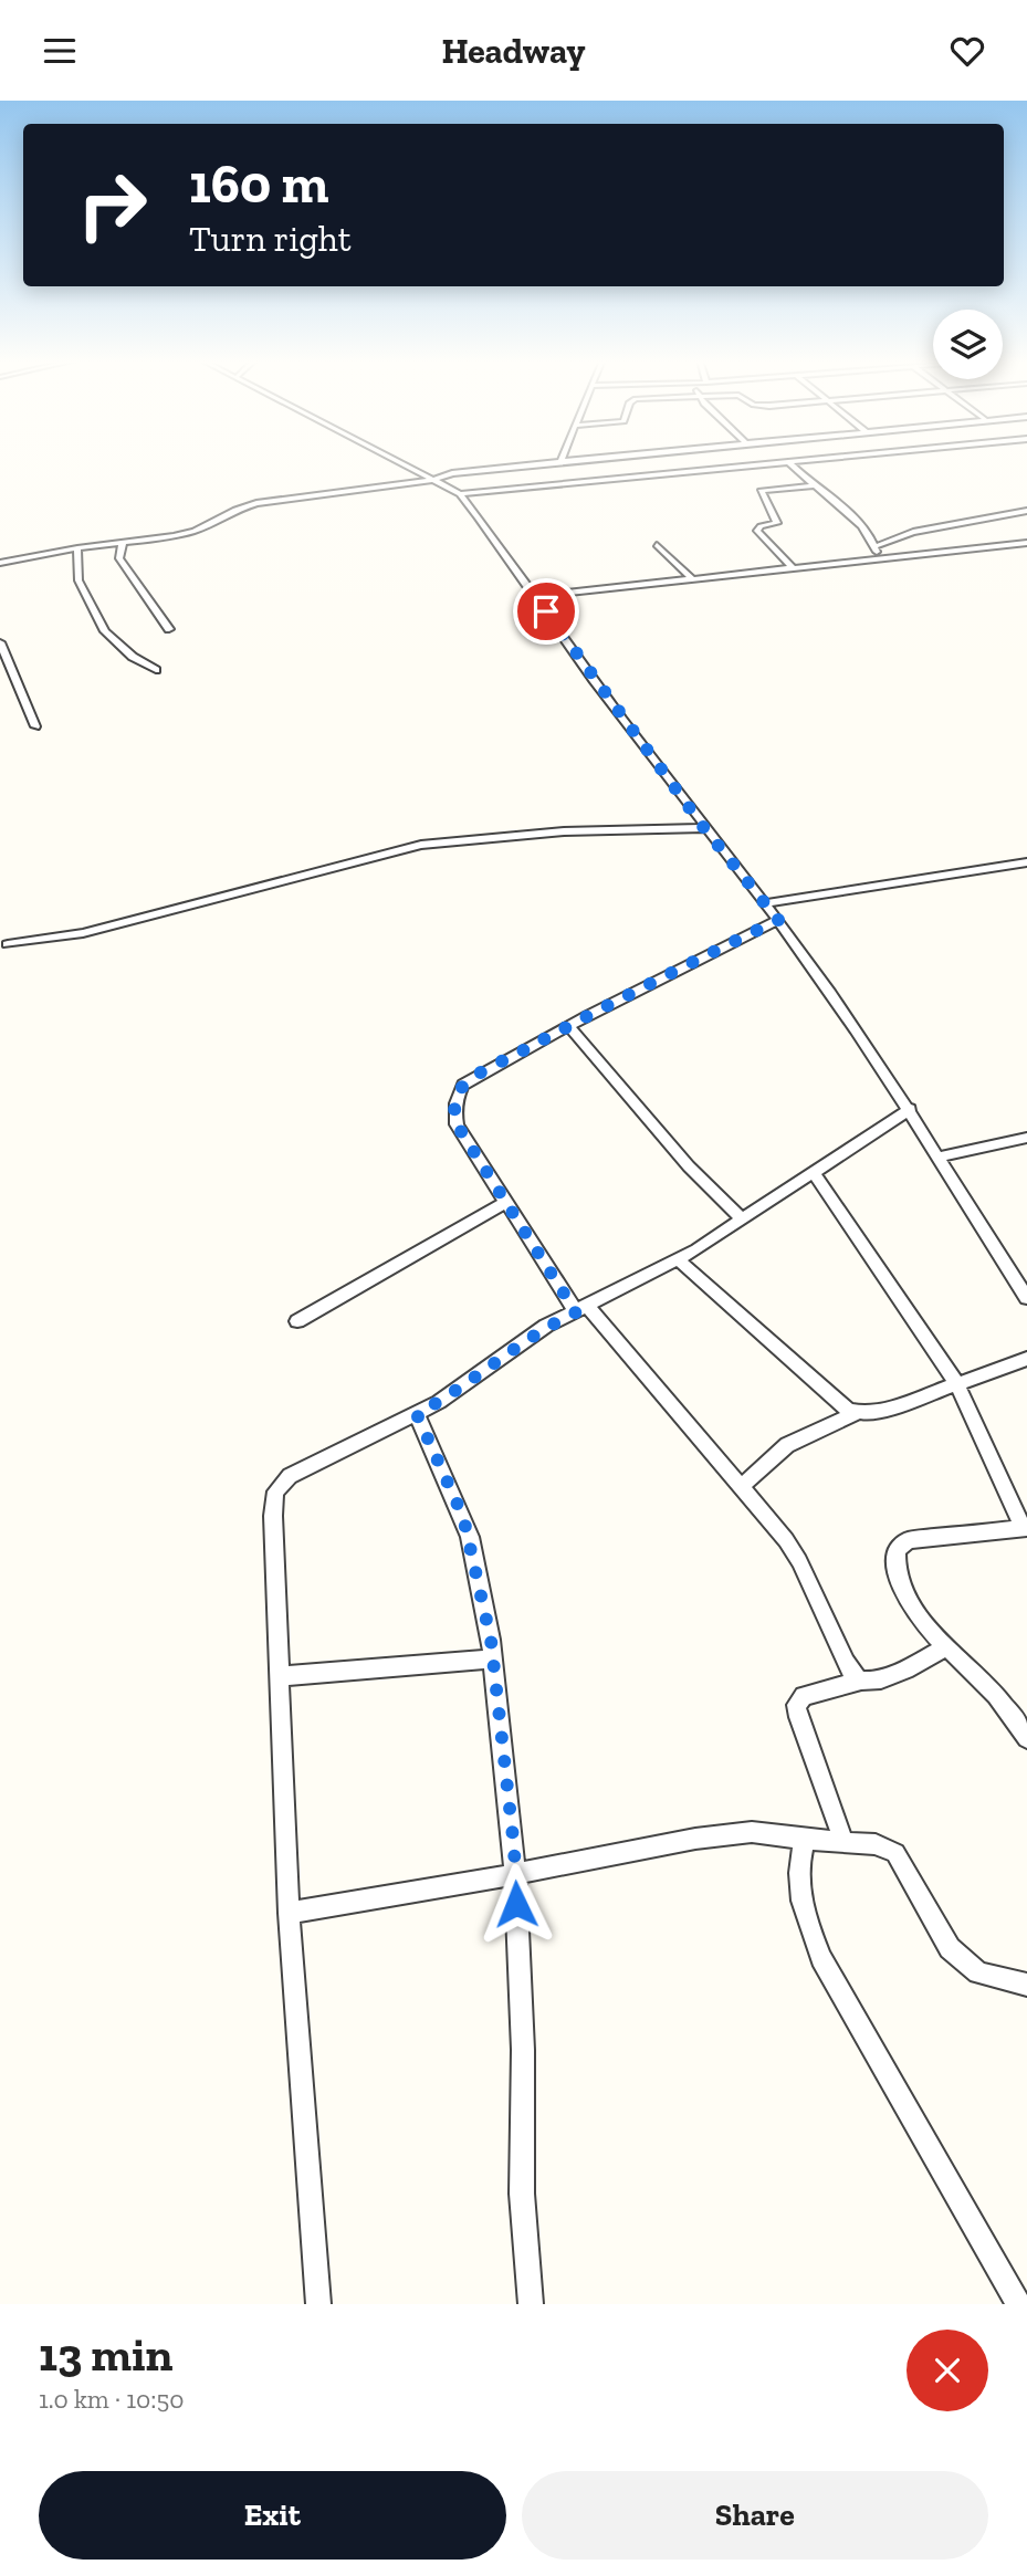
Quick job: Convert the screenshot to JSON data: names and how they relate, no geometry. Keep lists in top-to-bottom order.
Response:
{
  "page": {
    "header": "Headway",
    "turn": ["160 m", "Turn right"],
    "heading": ["13 min", "1.0 km · 10:50"],
    "buttons": ["Exit", "Share"]
  }
}
